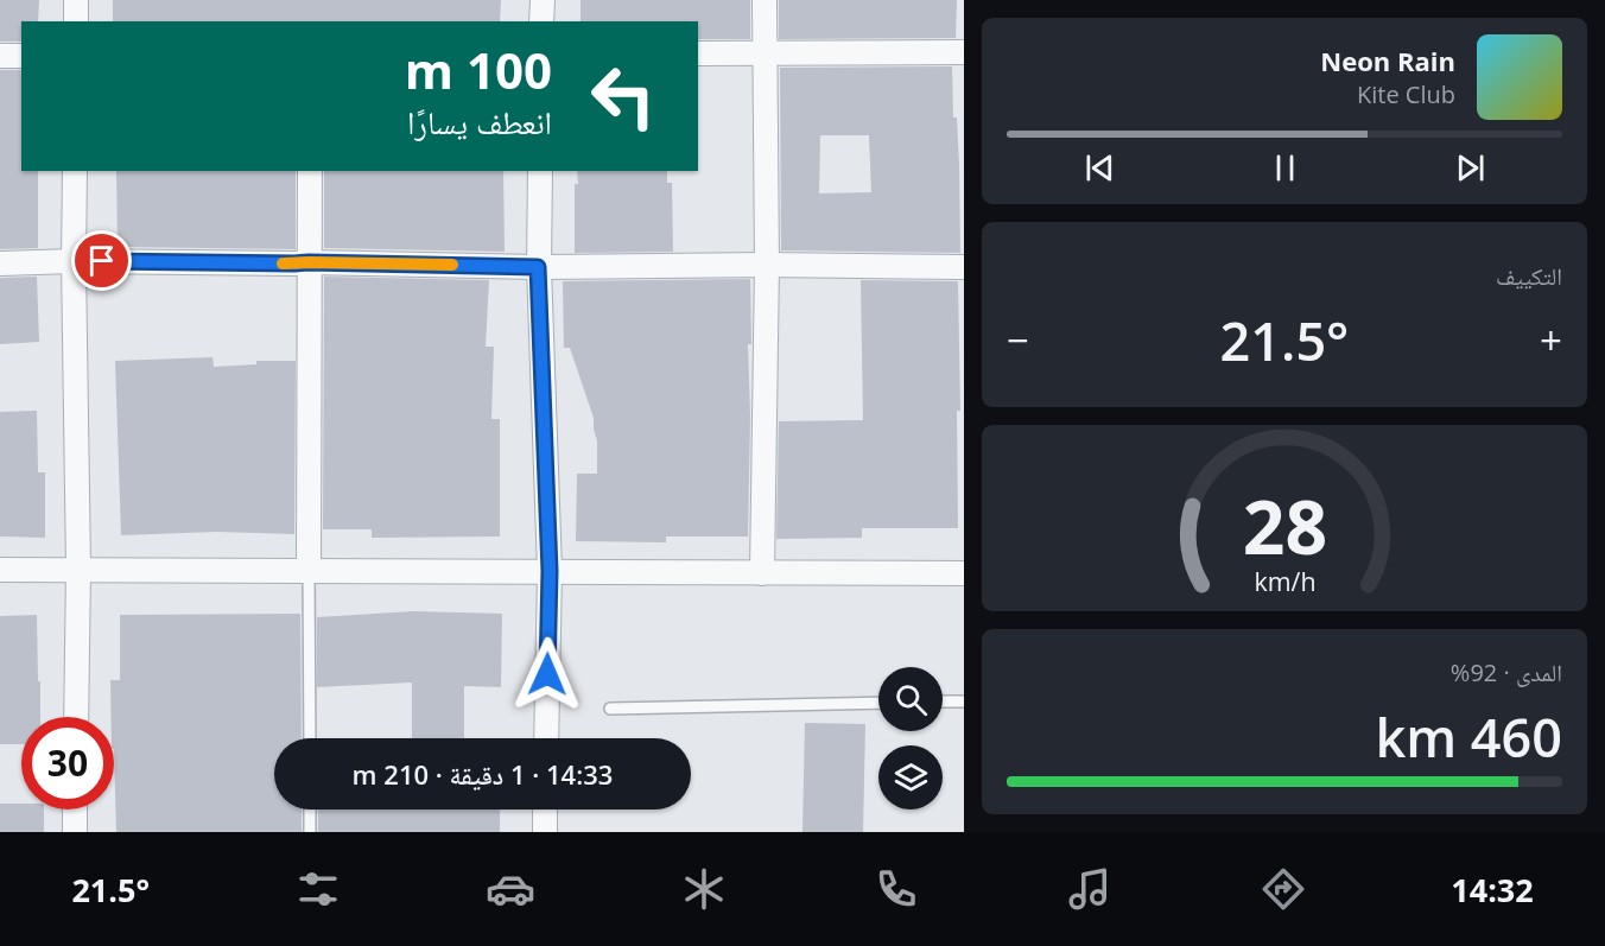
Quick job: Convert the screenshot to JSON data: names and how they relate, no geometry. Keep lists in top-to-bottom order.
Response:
{
  "page": {
    "turn": ["100 m", "انعطف يسارًا"],
    "song": ["Neon Rain", "Kite Club"],
    "tile": [
      "التكييف",
      ["المدى · 92%", "460 km"]
    ],
    "heat": ["−", "21.5°", "+"],
    "limit": "30",
    "trip": "14:33 · 1 دقيقة · 210 m",
    "tabs": ["14:32", "21.5°"],
    "gauge": ["28", "km/h"]
  }
}
